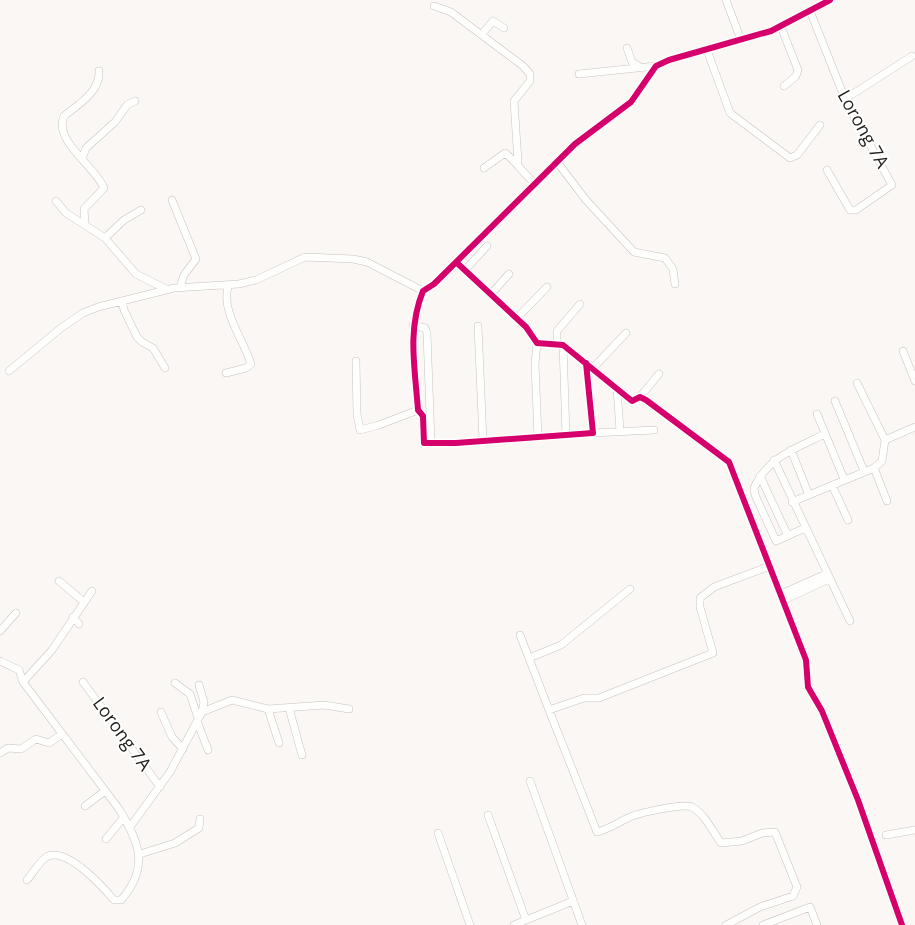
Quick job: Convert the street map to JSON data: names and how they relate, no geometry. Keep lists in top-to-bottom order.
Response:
{
  "streets": {
    "street": ["Lorong 7A"]
  }
}
